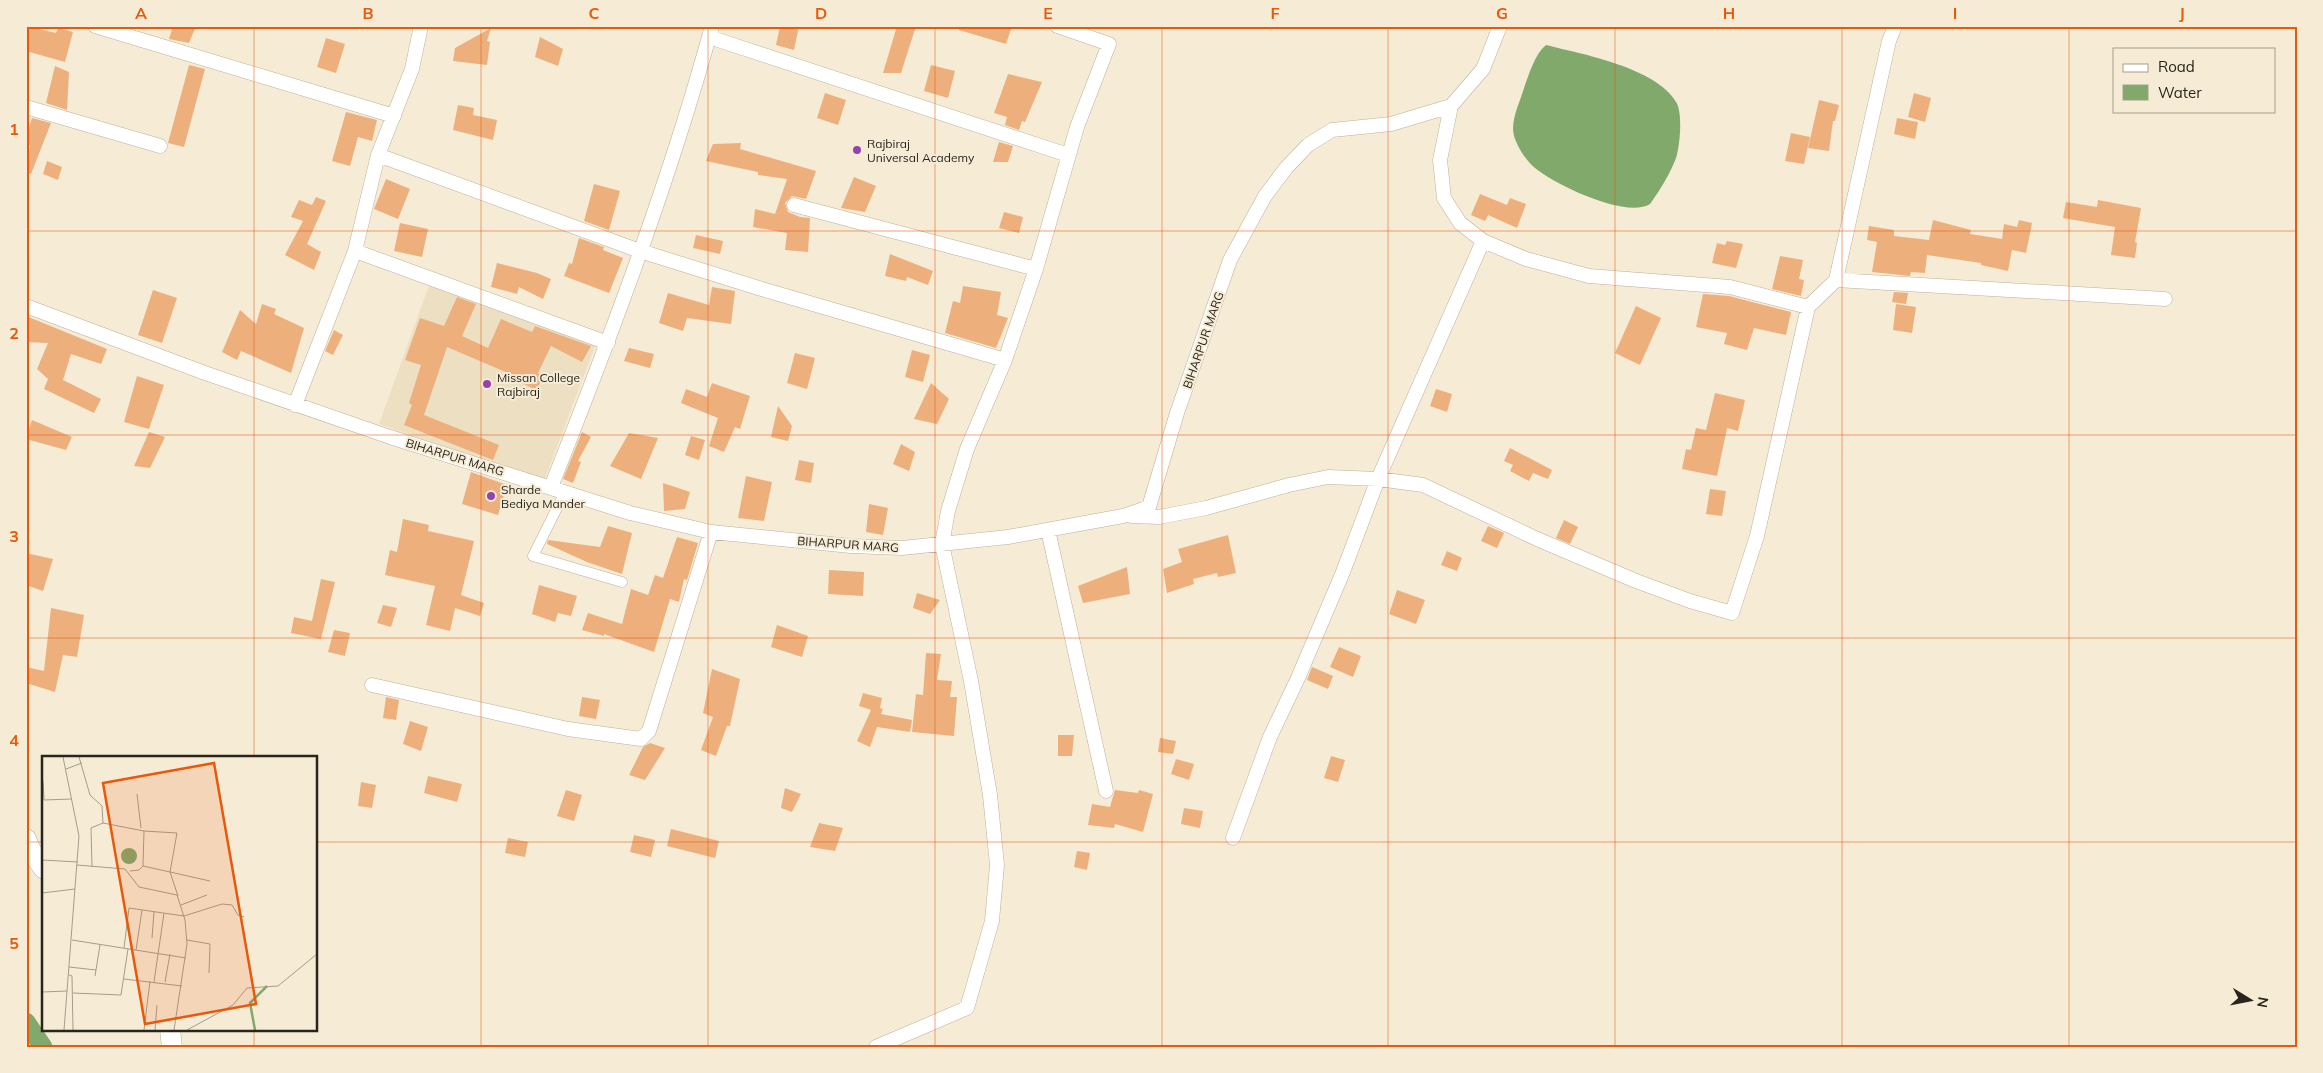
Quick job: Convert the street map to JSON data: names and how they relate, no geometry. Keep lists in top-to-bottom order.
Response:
{
  "streets": {
    "street": ["BIHARPUR MARG"]
  },
  "places": ["Rajbiraj Universal Academy", "Missan College Rajbiraj", "Sharde Bediya Mander"],
  "legend": ["Road", "Water"],
  "north": "right",
  "grid": {
    "columns": [
      "A",
      "B",
      "C",
      "D",
      "E",
      "F",
      "G",
      "H",
      "I",
      "J"
    ],
    "rows": [
      "1",
      "2",
      "3",
      "4",
      "5"
    ]
  }
}
